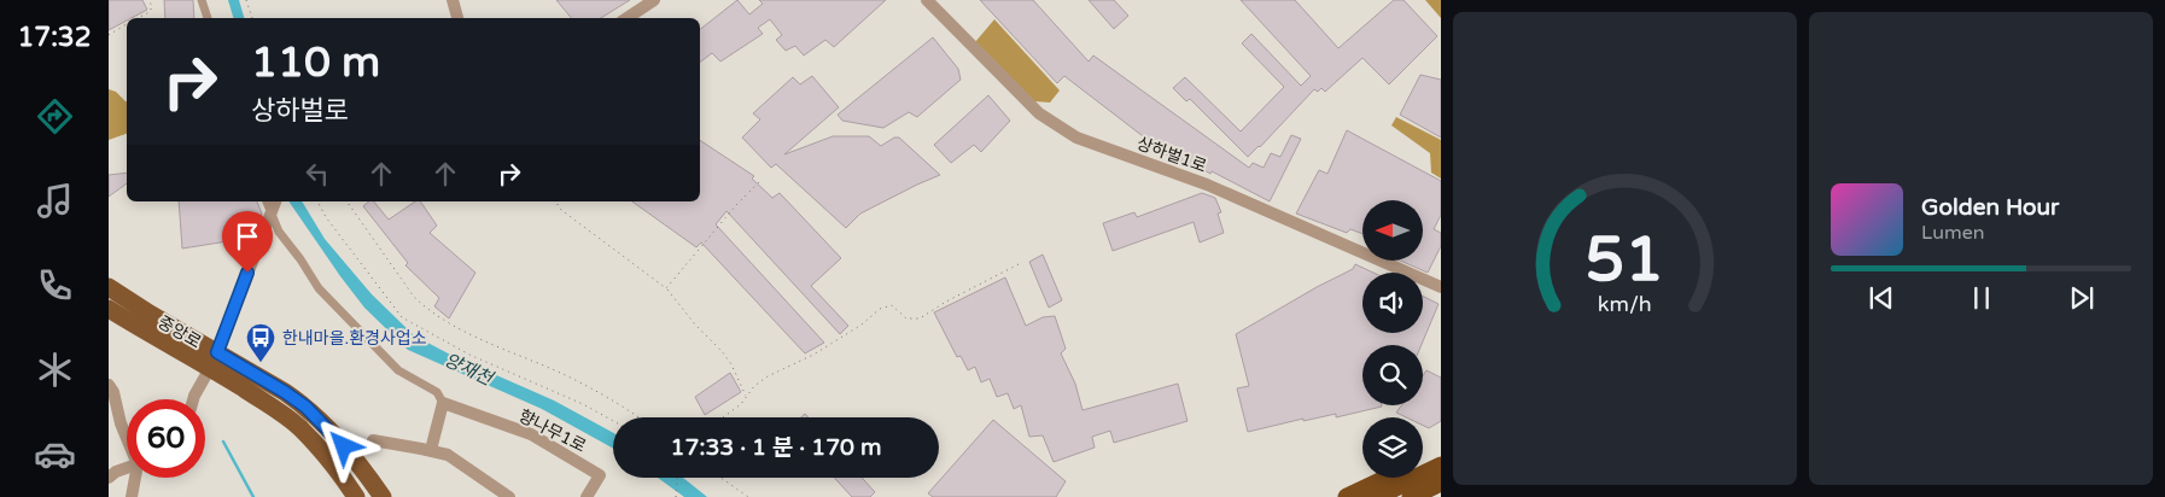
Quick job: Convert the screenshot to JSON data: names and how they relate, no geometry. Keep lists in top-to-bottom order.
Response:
{
  "streets": {
    "main road": ["중앙로"],
    "street": ["상하벌1로", "향나무1로"]
  },
  "water": ["양재천"],
  "places": {
    "bus stop": ["한내마을.환경사업소"]
  },
  "north": "left",
  "page": {
    "tabs": "17:32",
    "turn": ["110 m", "상하벌로"],
    "song": ["Golden Hour", "Lumen"],
    "limit": "60",
    "trip": "17:33 · 1 분 · 170 m",
    "gauge": ["51", "km/h"]
  }
}
